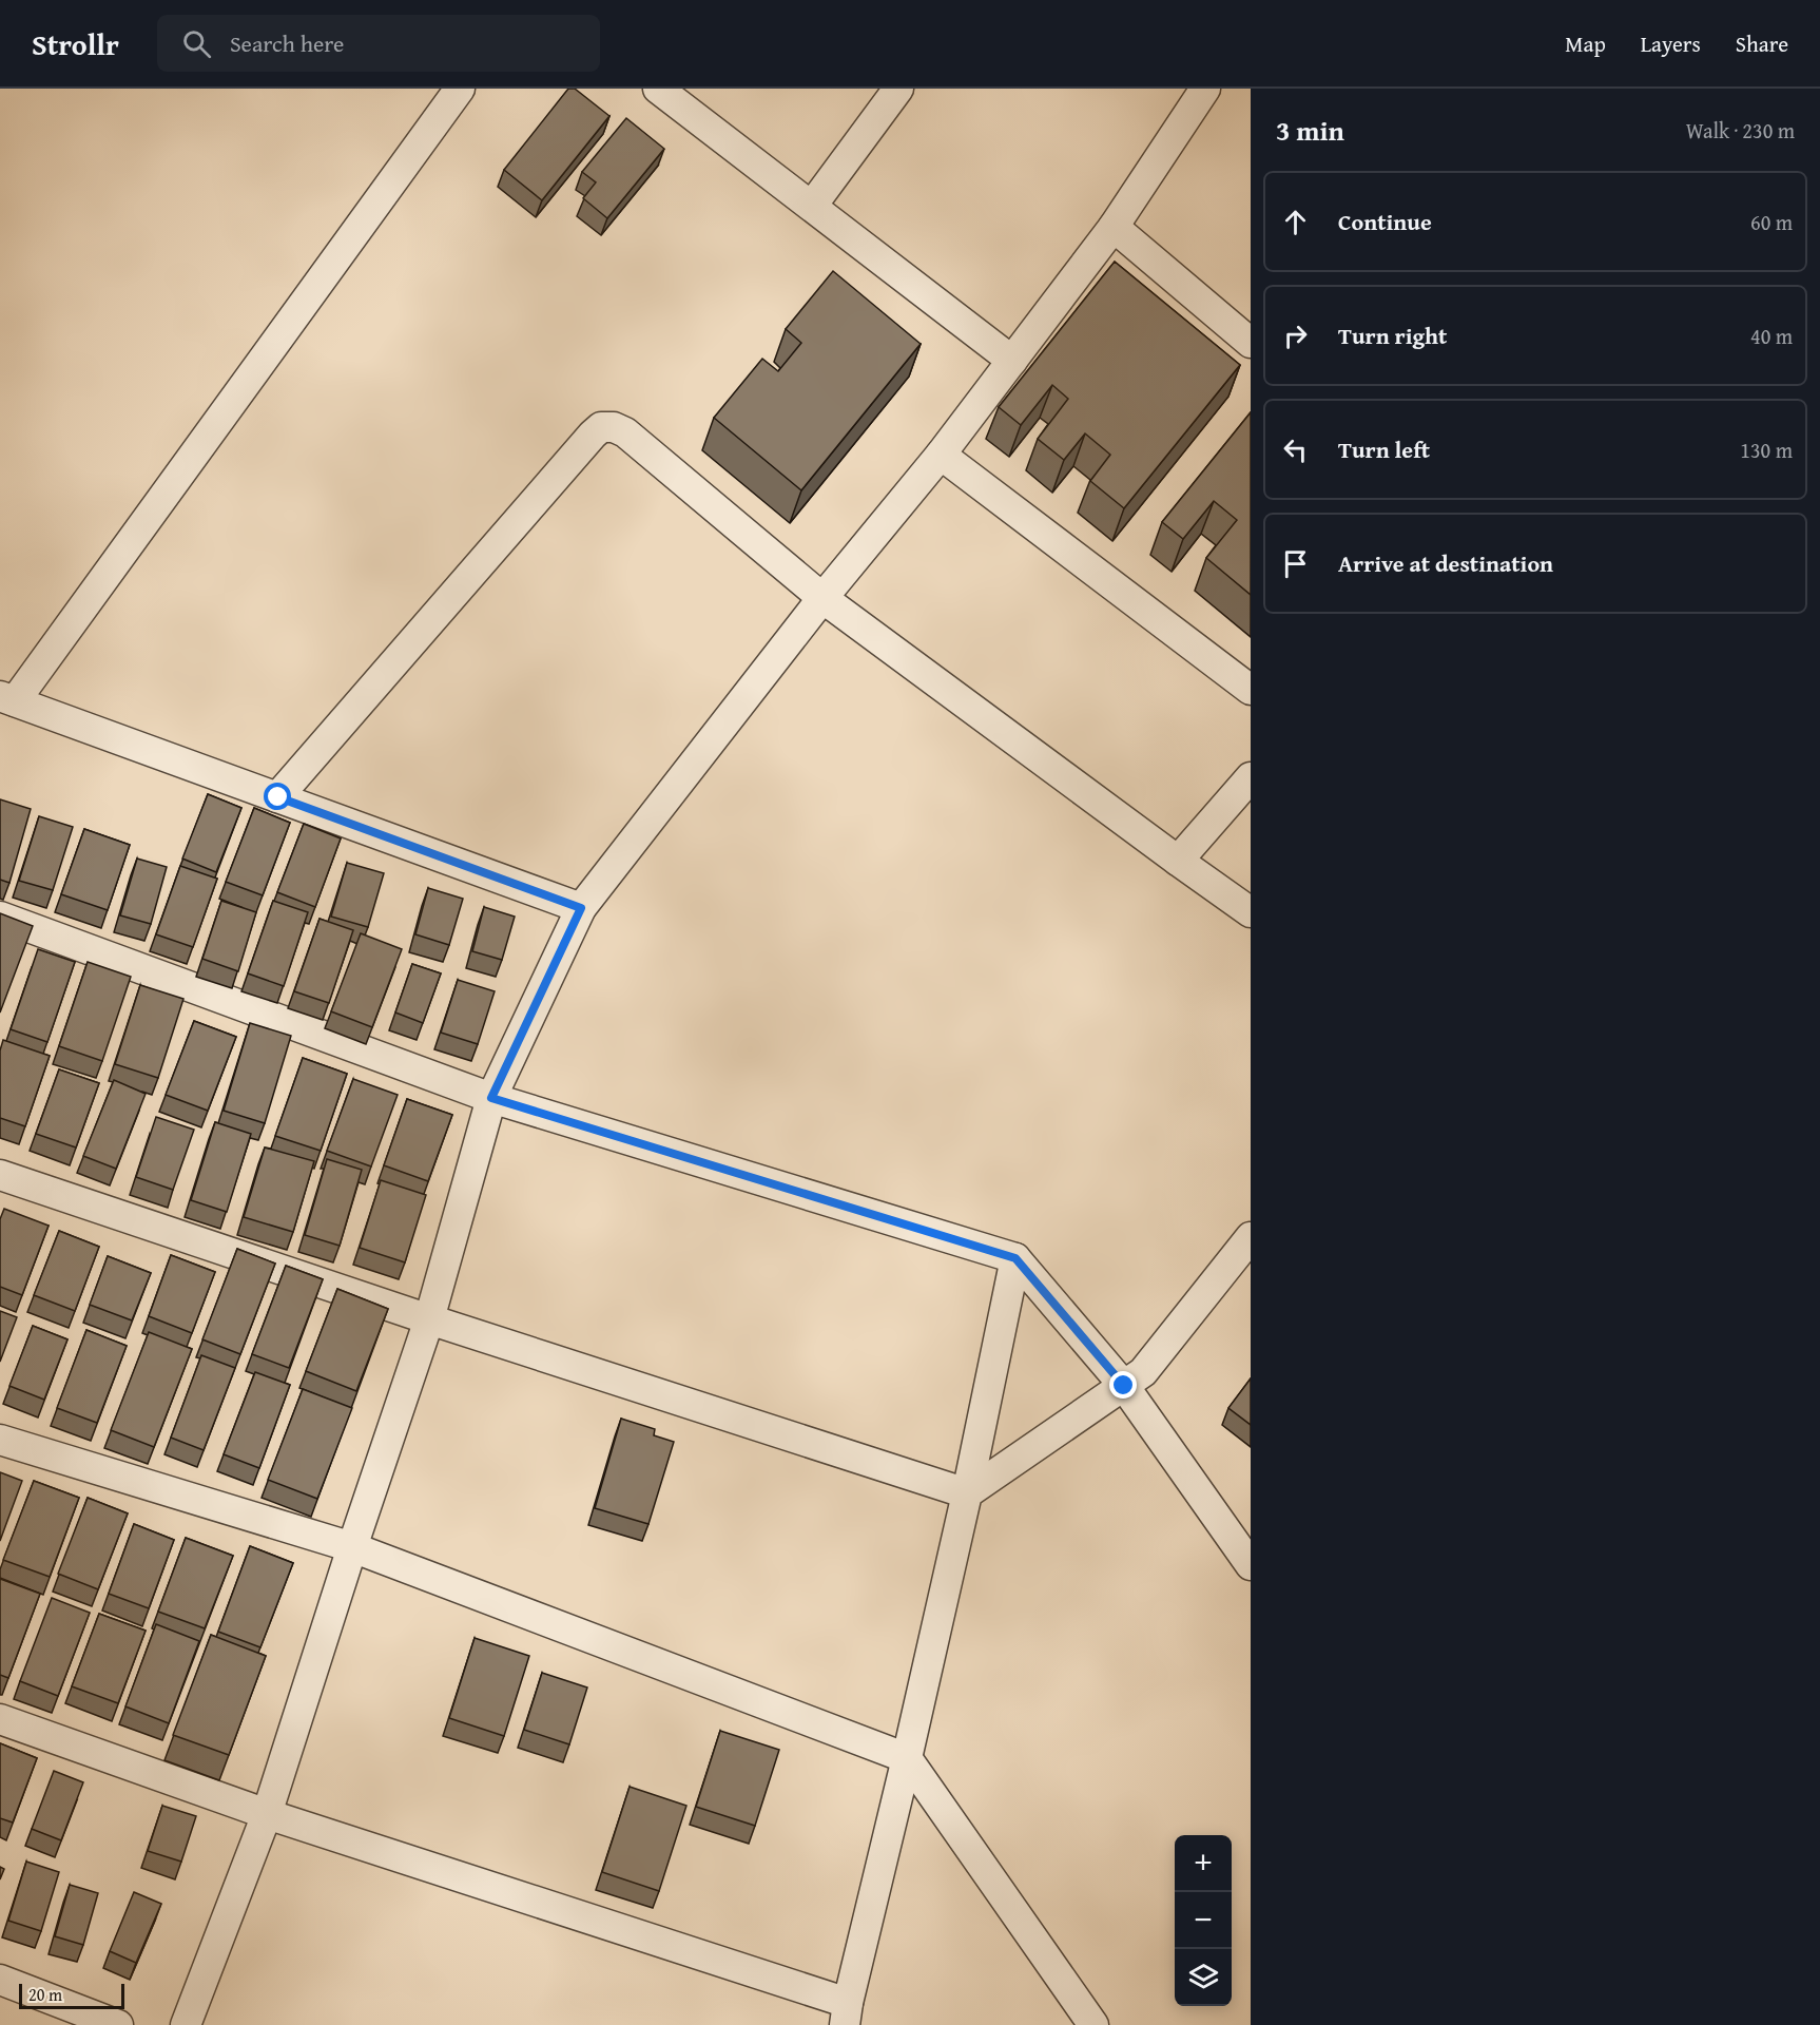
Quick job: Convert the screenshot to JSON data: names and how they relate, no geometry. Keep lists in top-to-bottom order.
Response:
{
  "scale_bar": "20 m",
  "page": {
    "header": "Strollr",
    "search": "Search here",
    "nav": ["Map", "Layers", "Share"],
    "heading": ["3 min", "Walk · 230 m"],
    "list": [
      ["Continue", "60 m"],
      ["Turn right", "40 m"],
      ["Turn left", "130 m"],
      "Arrive at destination"
    ],
    "map_buttons": ["+", "−"],
    "scale": "20 m"
  }
}
